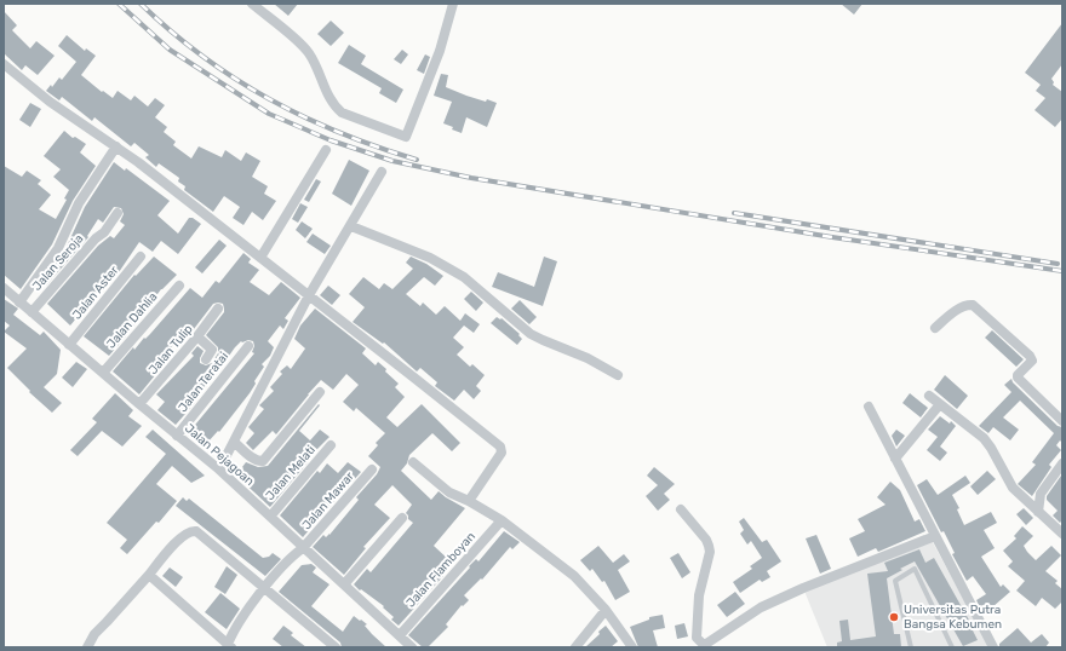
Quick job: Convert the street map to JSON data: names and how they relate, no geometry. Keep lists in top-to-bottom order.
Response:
{
  "streets": {
    "street": [
      "Jalan Seroja",
      "Jalan Aster",
      "Jalan Dahlia",
      "Jalan Tulip",
      "Jalan Teratai",
      "Jalan Pejagoan",
      "Jalan Melati",
      "Jalan Mawar",
      "Jalan Flamboyan"
    ]
  },
  "crossings": [
    ["Jalan Seroja", "Jalan Pejagoan"],
    ["Jalan Aster", "Jalan Pejagoan"],
    ["Jalan Dahlia", "Jalan Pejagoan"],
    ["Jalan Tulip", "Jalan Pejagoan"],
    ["Jalan Teratai", "Jalan Pejagoan"],
    ["Jalan Pejagoan", "Jalan Melati"],
    ["Jalan Pejagoan", "Jalan Mawar"],
    ["Jalan Pejagoan", "Jalan Flamboyan"]
  ],
  "places": ["Universitas Putra Bangsa Kebumen"]
}
